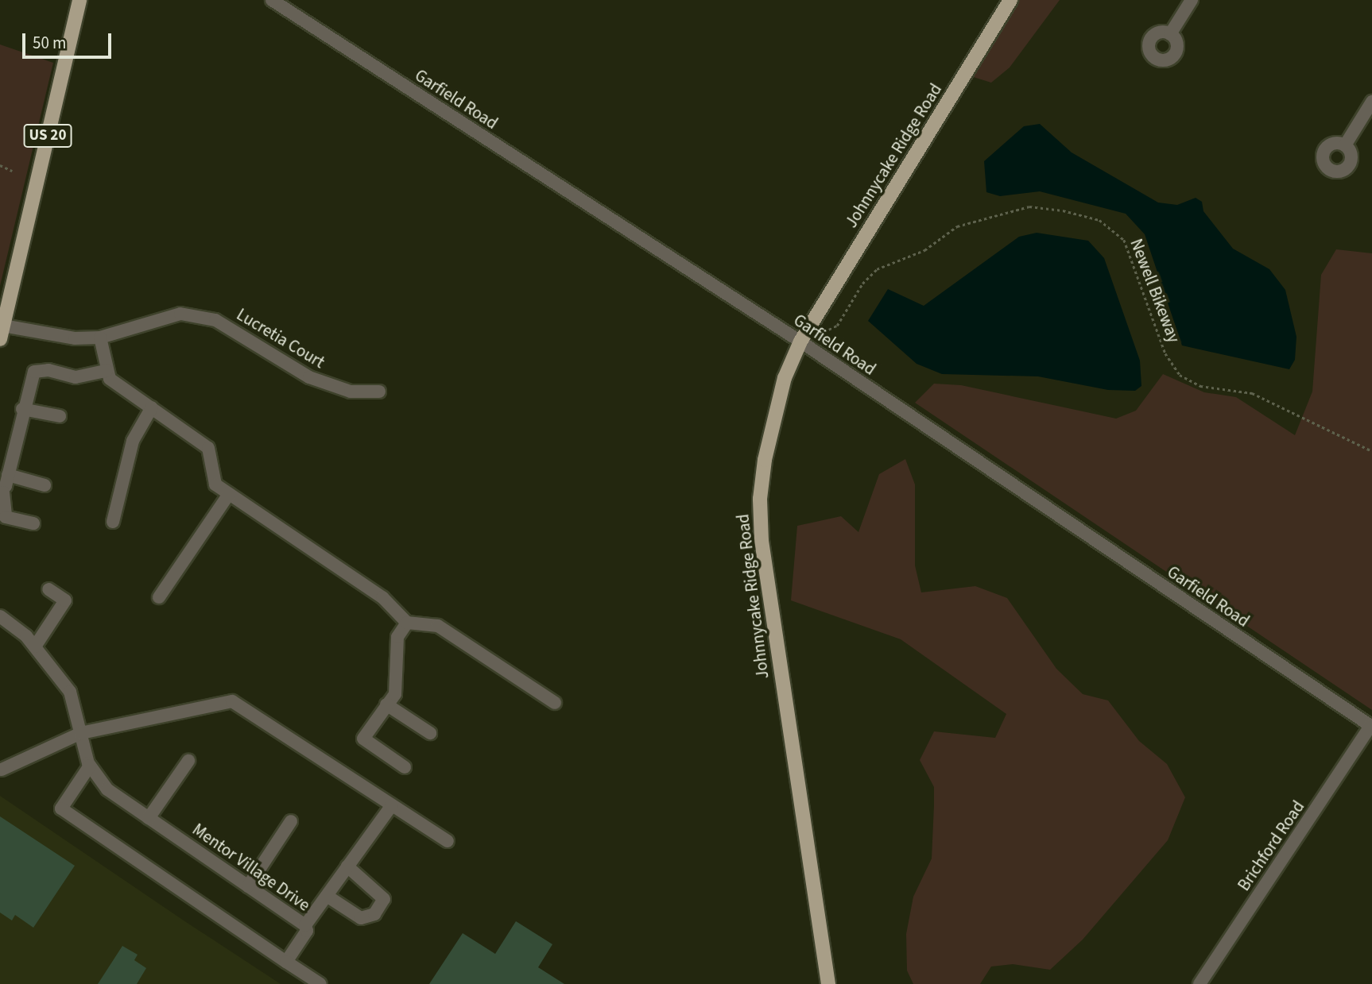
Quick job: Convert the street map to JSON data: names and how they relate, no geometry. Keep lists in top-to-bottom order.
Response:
{
  "streets": {
    "main road": ["US 20", "Johnnycake Ridge Road"],
    "street": [
      "Garfield Road",
      "Lucretia Court",
      "Brichford Road",
      "Mentor Village Drive"
    ],
    "path": ["Newell Bikeway"]
  },
  "crossings": [
    ["Garfield Road", "Johnnycake Ridge Road"],
    ["Garfield Road", "Brichford Road"],
    ["US 20", "Lucretia Court"],
    ["Johnnycake Ridge Road", "Newell Bikeway"]
  ],
  "scale_bar": "50 m"
}
